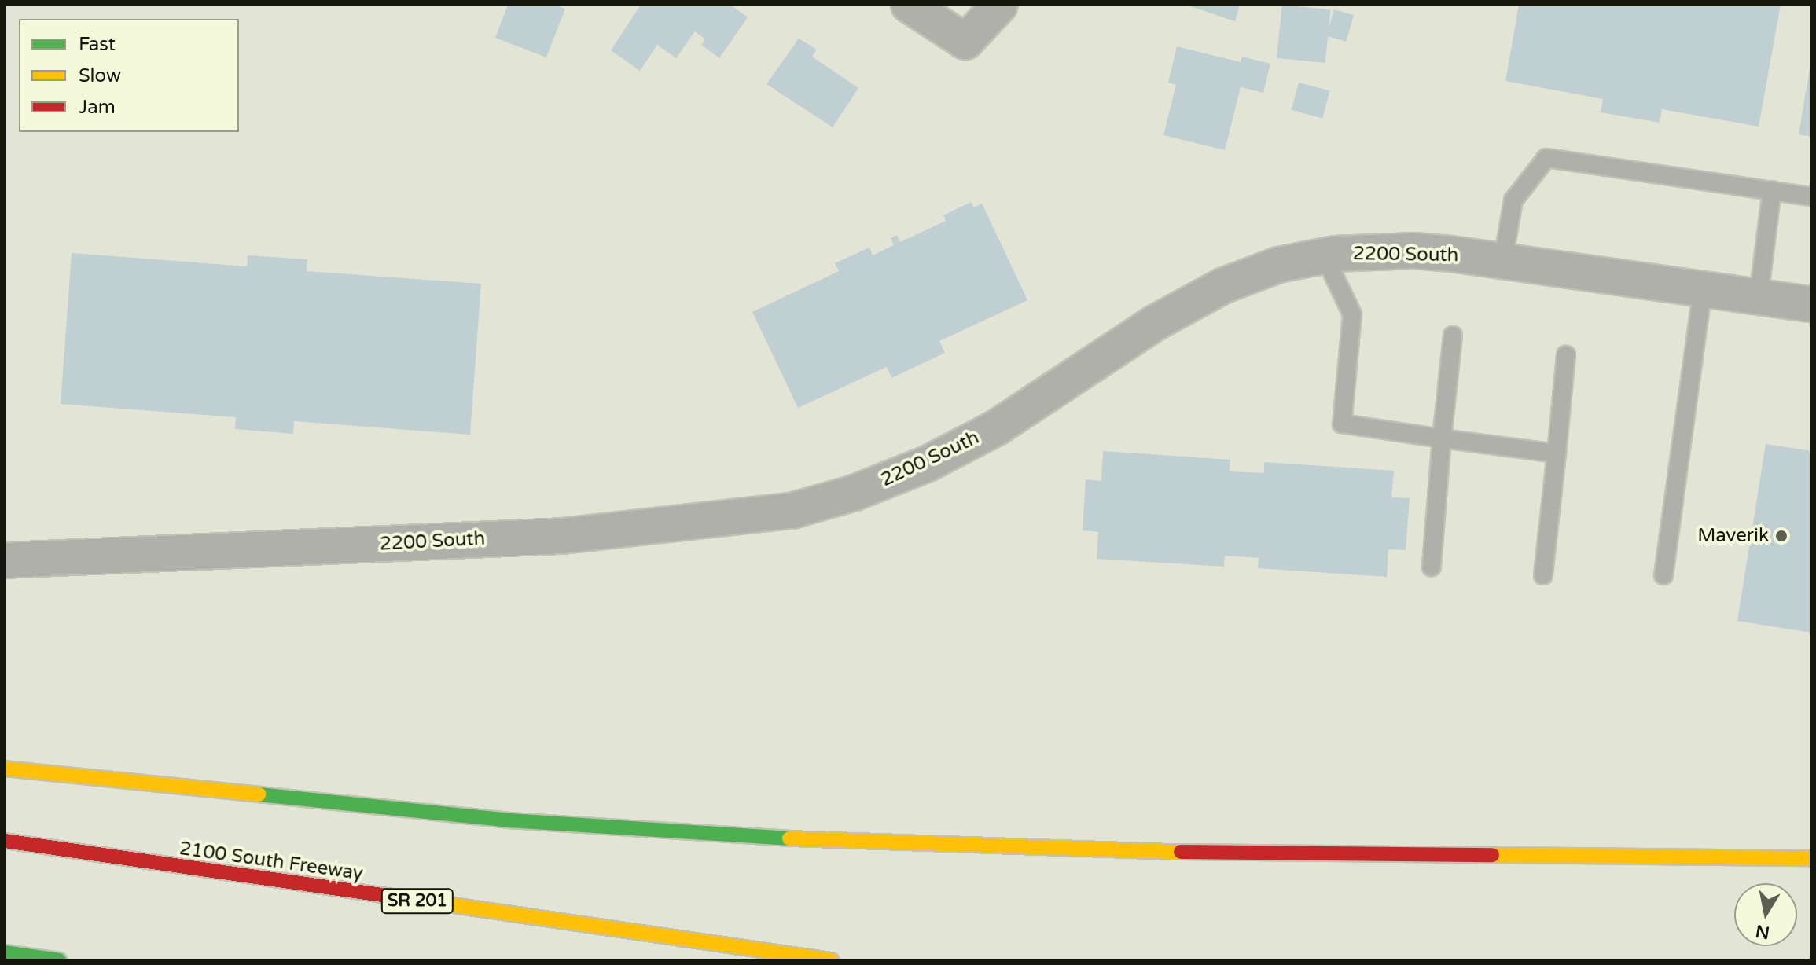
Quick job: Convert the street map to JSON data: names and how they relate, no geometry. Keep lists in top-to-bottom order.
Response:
{
  "streets": {
    "highway": ["2100 South Freeway", "SR 201"],
    "street": ["2200 South"]
  },
  "places": ["Maverik"],
  "legend": ["Fast", "Slow", "Jam"],
  "north": "bottom"
}
